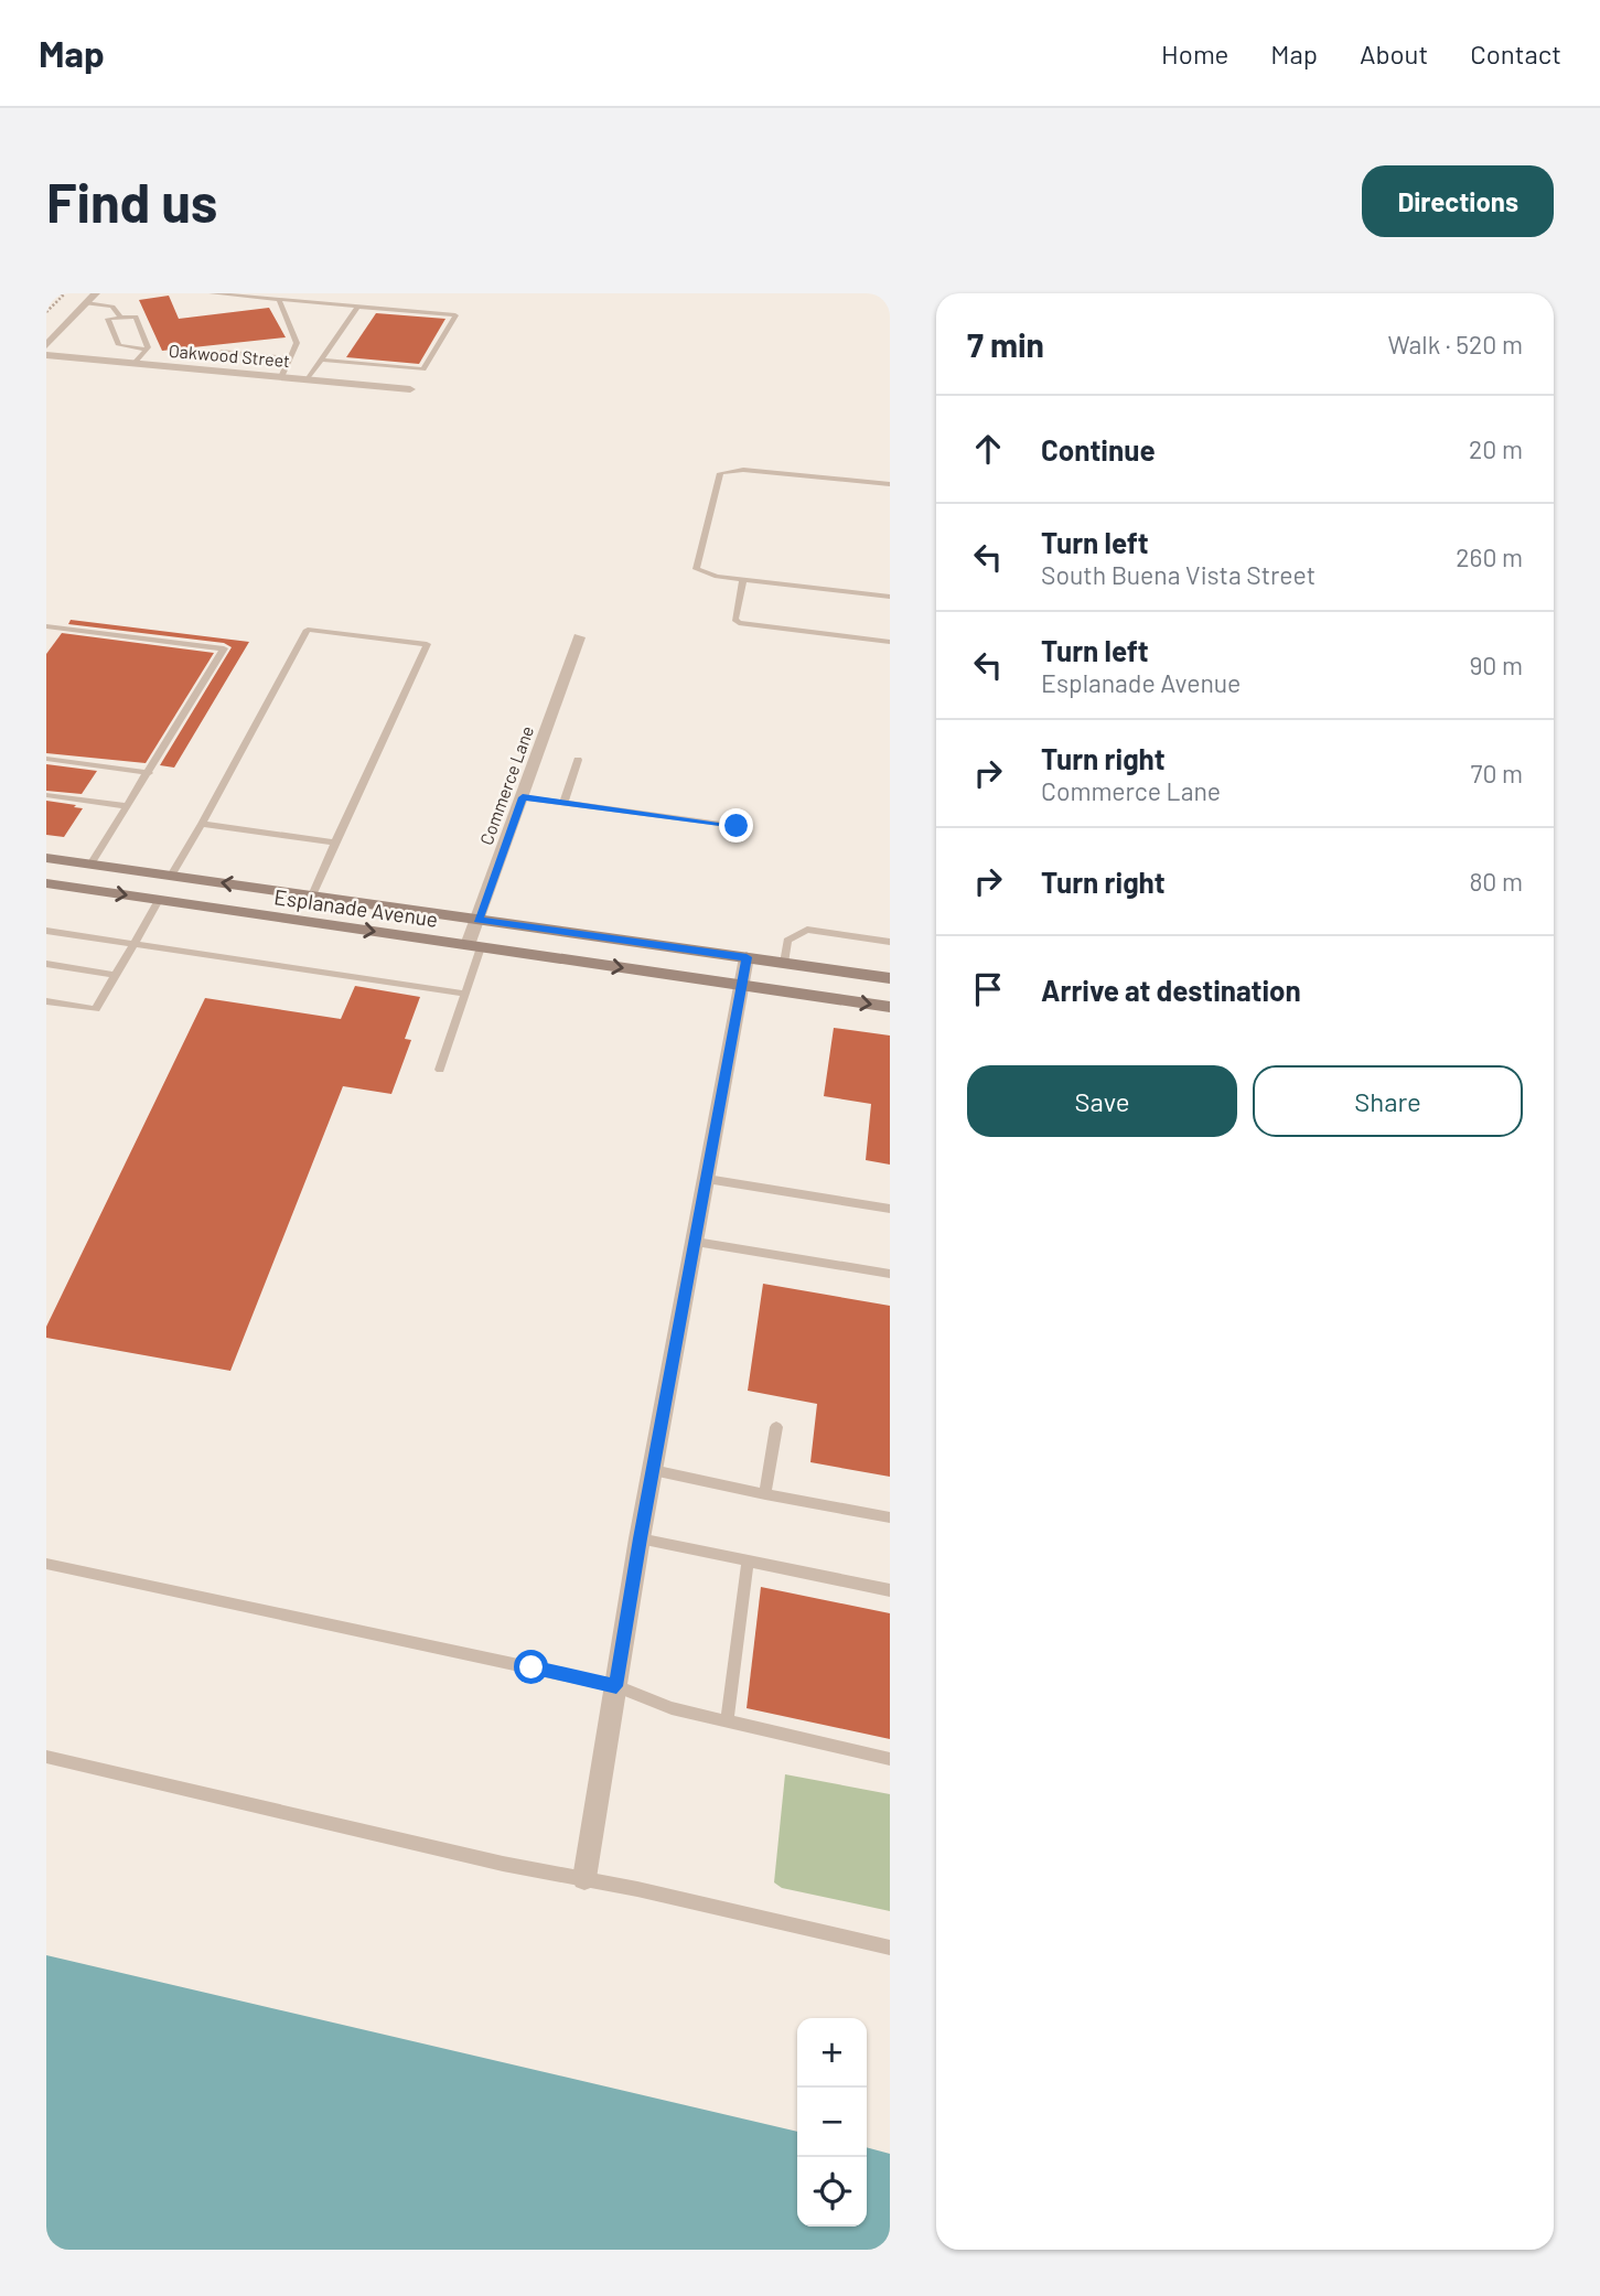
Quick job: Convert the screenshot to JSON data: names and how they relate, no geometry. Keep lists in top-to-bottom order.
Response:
{
  "streets": {
    "main road": ["Esplanade Avenue"],
    "street": ["Oakwood Street", "Commerce Lane"]
  },
  "crossings": [
    ["Commerce Lane", "Esplanade Avenue"]
  ],
  "page": {
    "header": "Map",
    "nav": [
      "Home",
      "Map",
      "About",
      "Contact"
    ],
    "buttons": [
      "Directions",
      ["Save", "Share"]
    ],
    "title": "Find us",
    "heading": ["7 min", "Walk · 520 m"],
    "list": [
      ["Continue", "20 m"],
      ["Turn left", "South Buena Vista Street", "260 m"],
      ["Turn left", "Esplanade Avenue", "90 m"],
      ["Turn right", "Commerce Lane", "70 m"],
      ["Turn right", "80 m"],
      "Arrive at destination"
    ],
    "map_buttons": ["+", "−"]
  }
}
